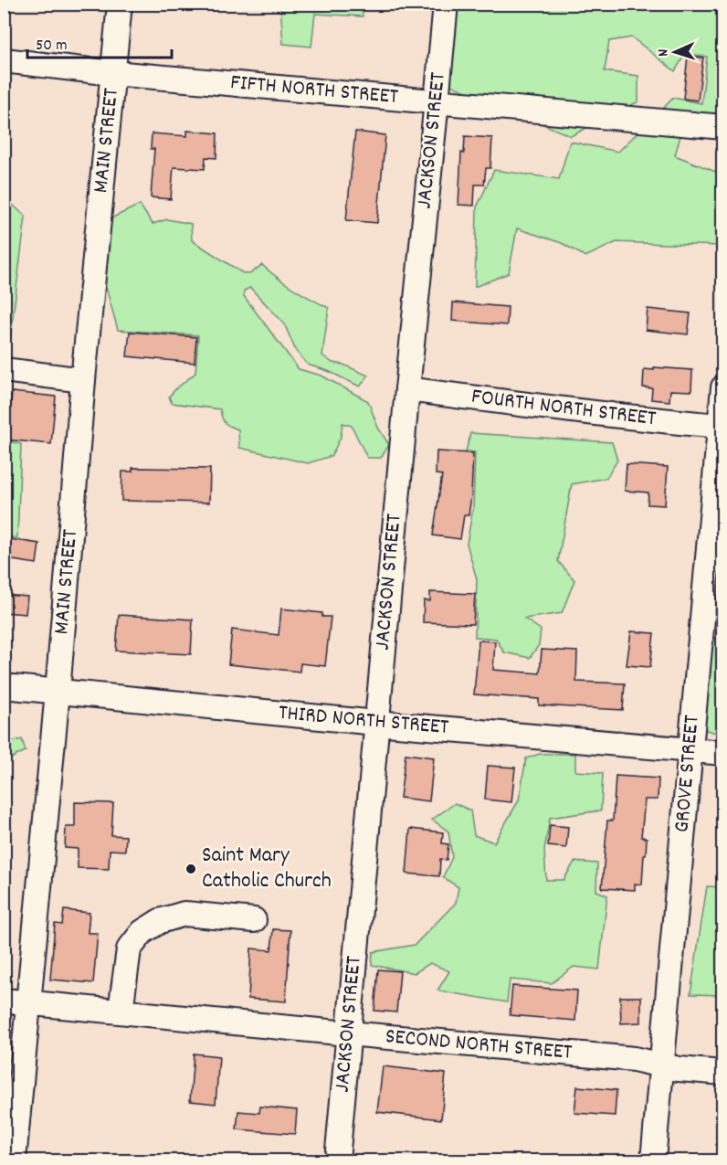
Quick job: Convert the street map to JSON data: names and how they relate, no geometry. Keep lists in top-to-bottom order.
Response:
{
  "streets": {
    "street": [
      "FIFTH NORTH STREET",
      "MAIN STREET",
      "JACKSON STREET",
      "FOURTH NORTH STREET",
      "THIRD NORTH STREET",
      "GROVE STREET",
      "SECOND NORTH STREET"
    ]
  },
  "crossings": [
    ["FIFTH NORTH STREET", "MAIN STREET"],
    ["FIFTH NORTH STREET", "JACKSON STREET"],
    ["MAIN STREET", "THIRD NORTH STREET"],
    ["MAIN STREET", "SECOND NORTH STREET"],
    ["JACKSON STREET", "FOURTH NORTH STREET"],
    ["JACKSON STREET", "THIRD NORTH STREET"],
    ["JACKSON STREET", "SECOND NORTH STREET"],
    ["FOURTH NORTH STREET", "GROVE STREET"],
    ["THIRD NORTH STREET", "GROVE STREET"],
    ["GROVE STREET", "SECOND NORTH STREET"]
  ],
  "places": ["Saint Mary Catholic Church"],
  "scale_bar": "50 m",
  "north": "left"
}
